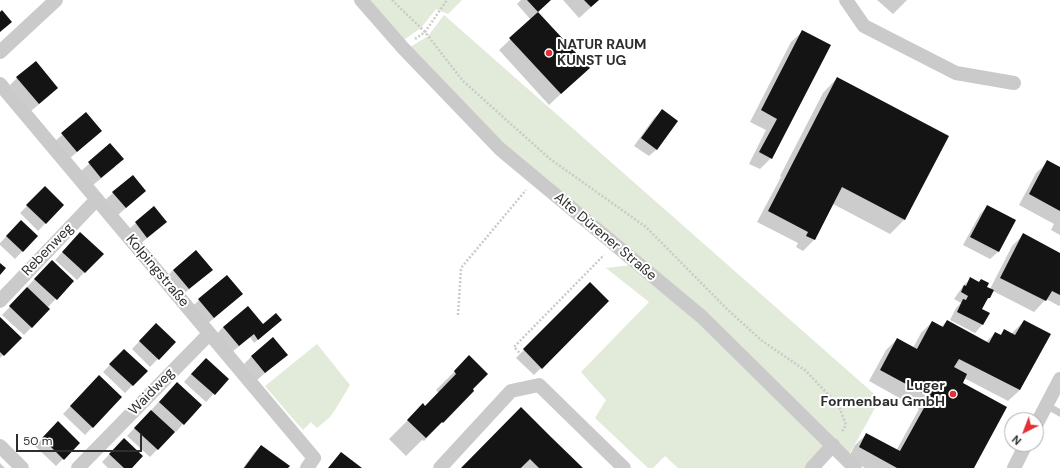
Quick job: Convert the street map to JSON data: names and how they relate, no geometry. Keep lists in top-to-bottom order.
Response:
{
  "streets": {
    "street": [
      "Alte Dürener Straße",
      "Rebenweg",
      "Kolpingstraße",
      "Waidweg"
    ]
  },
  "crossings": [
    ["Rebenweg", "Kolpingstraße"],
    ["Kolpingstraße", "Waidweg"]
  ],
  "places": ["NATUR RAUM KUNST UG", "Luger Formenbau GmbH"],
  "scale_bar": "50 m",
  "north": "bottom left"
}
